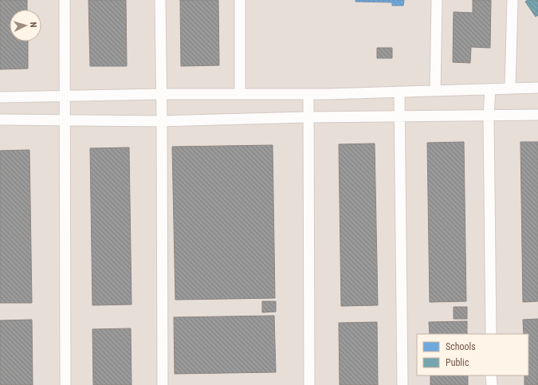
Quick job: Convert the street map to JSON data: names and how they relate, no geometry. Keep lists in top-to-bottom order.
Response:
{
  "legend": ["Schools", "Public"],
  "north": "right"
}
